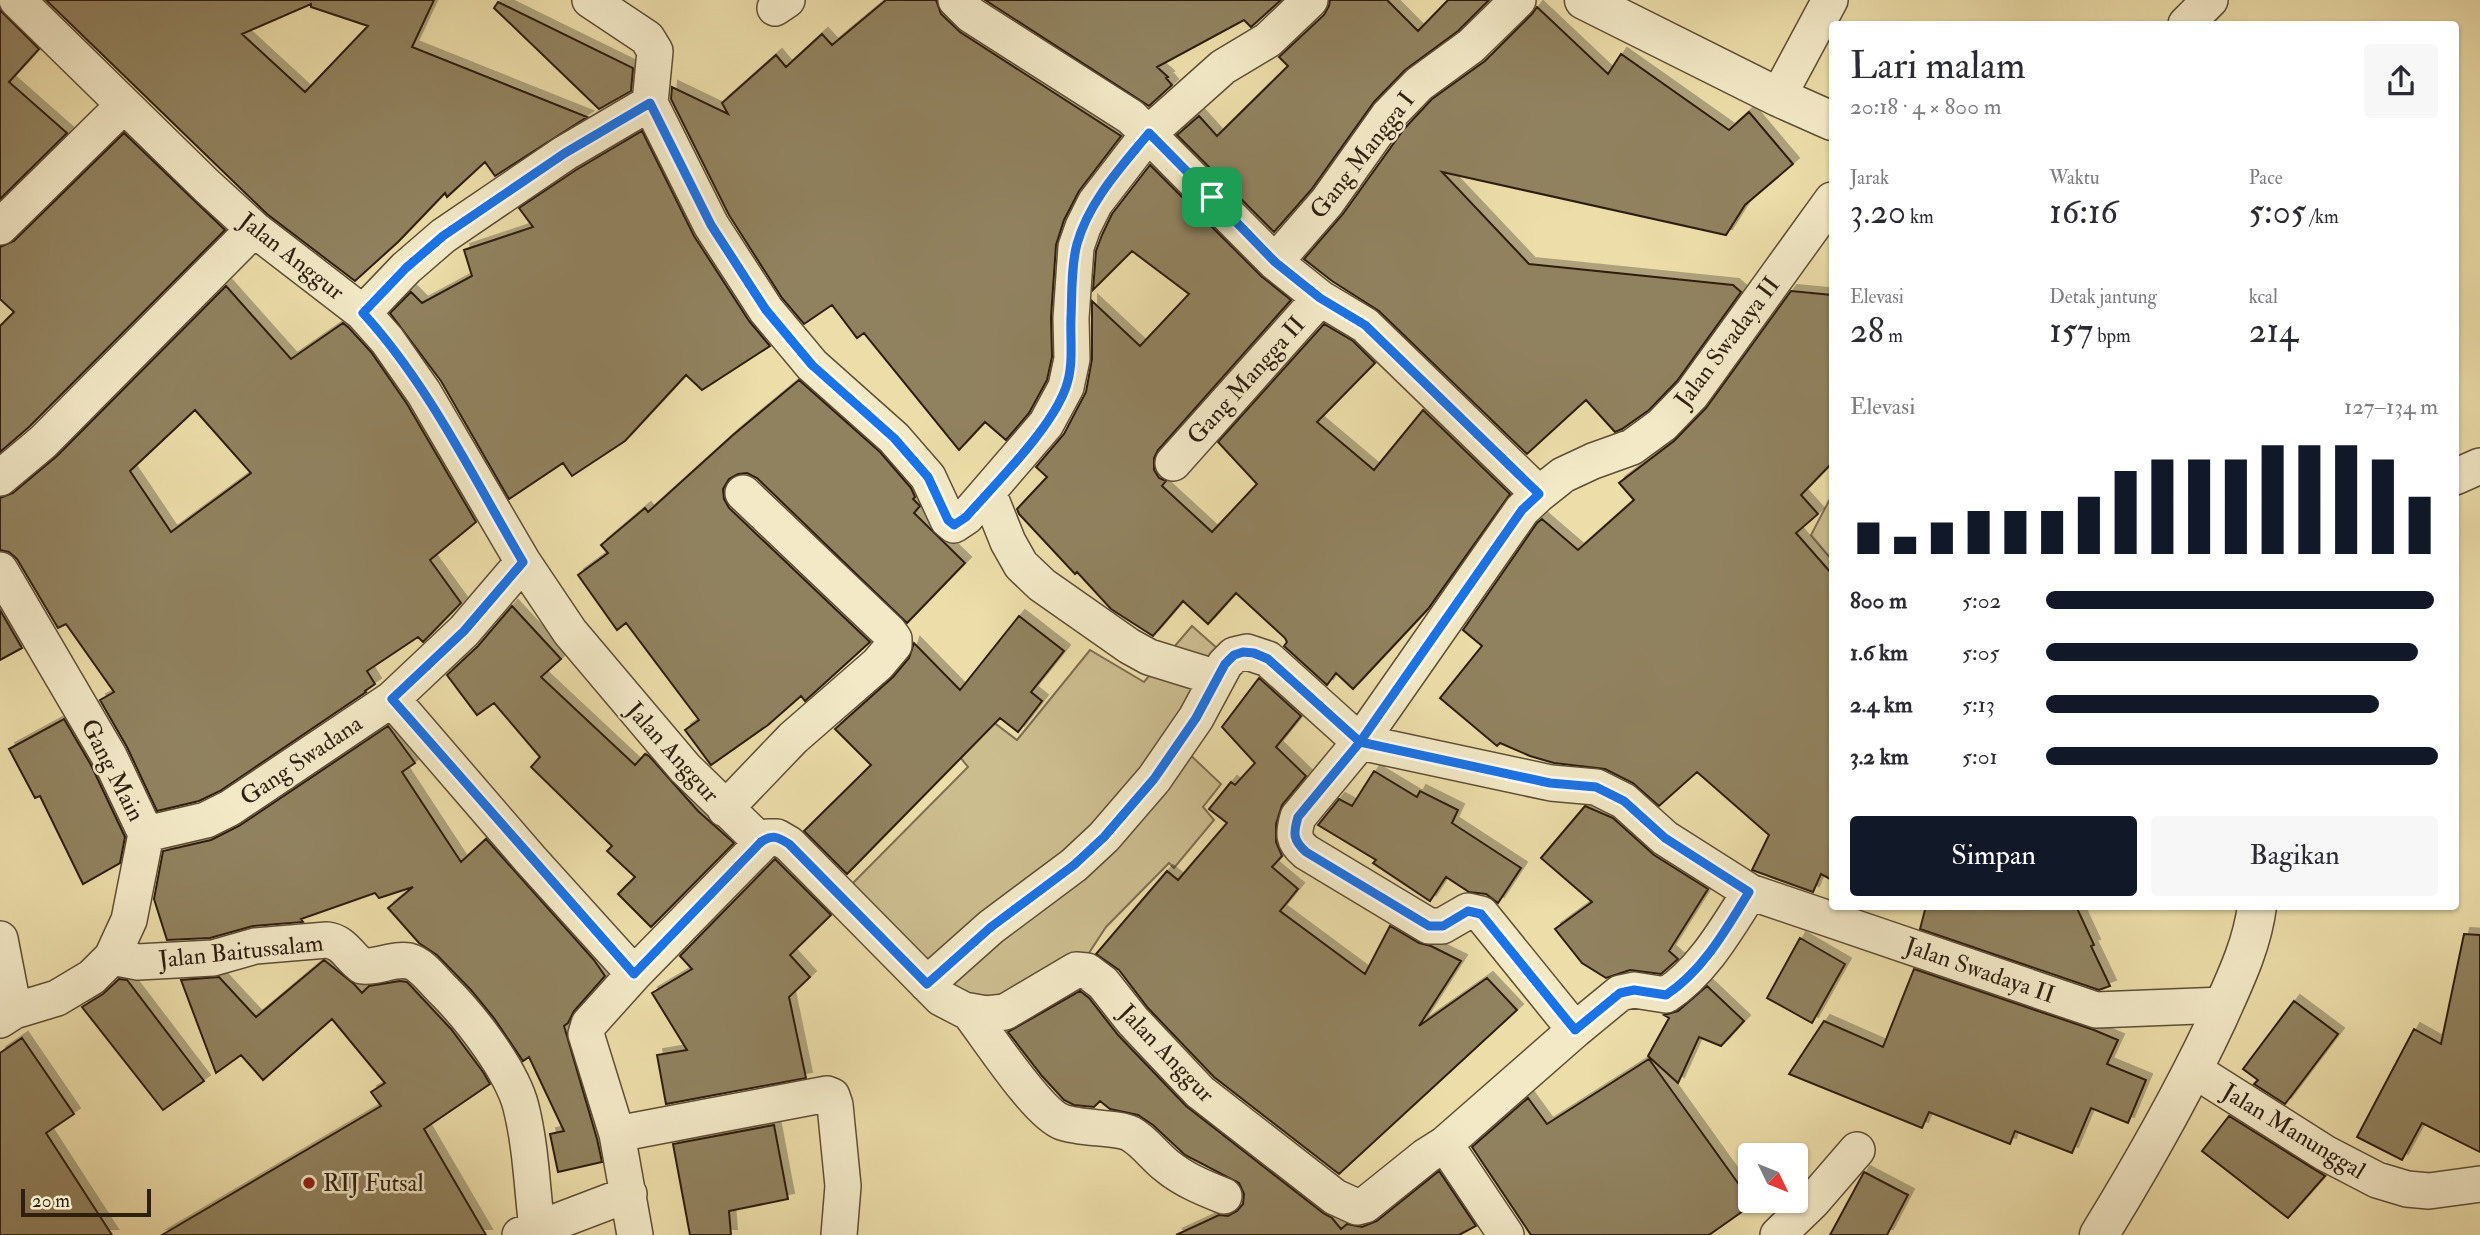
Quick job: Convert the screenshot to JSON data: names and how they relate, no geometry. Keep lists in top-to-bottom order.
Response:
{
  "streets": {
    "street": [
      "Gang Mangga I",
      "Jalan Anggur",
      "Jalan Swadaya II",
      "Gang Mangga II",
      "Gang Swadana",
      "Gang Main",
      "Jalan Baitussalam",
      "Jalan Manunggal"
    ]
  },
  "crossings": [
    ["Gang Mangga I", "Gang Mangga II"],
    ["Jalan Anggur", "Jalan Swadaya II"],
    ["Jalan Anggur", "Gang Swadana"],
    ["Jalan Swadaya II", "Gang Mangga II"],
    ["Gang Swadana", "Gang Main"],
    ["Gang Main", "Jalan Baitussalam"]
  ],
  "places": ["RIJ Futsal"],
  "scale_bar": "20 m",
  "north": "bottom right",
  "page": {
    "heading": ["Lari malam", "20:18 · 4 × 800 m"],
    "stats": [
      ["Jarak", "3.20 km"],
      ["Waktu", "16:16"],
      ["Pace", "5:05 /km"],
      ["Elevasi", "28 m"],
      ["Detak jantung", "157 bpm"],
      ["kcal", "214"]
    ],
    "chart": ["Elevasi", "127–134 m"],
    "list": [
      {
        "name": "800 m",
        "note": "5:02"
      },
      {
        "name": "1.6 km",
        "note": "5:05"
      },
      {
        "name": "2.4 km",
        "note": "5:13"
      },
      {
        "name": "3.2 km",
        "note": "5:01"
      }
    ],
    "buttons": ["Simpan", "Bagikan"],
    "scale": "20 m"
  }
}
